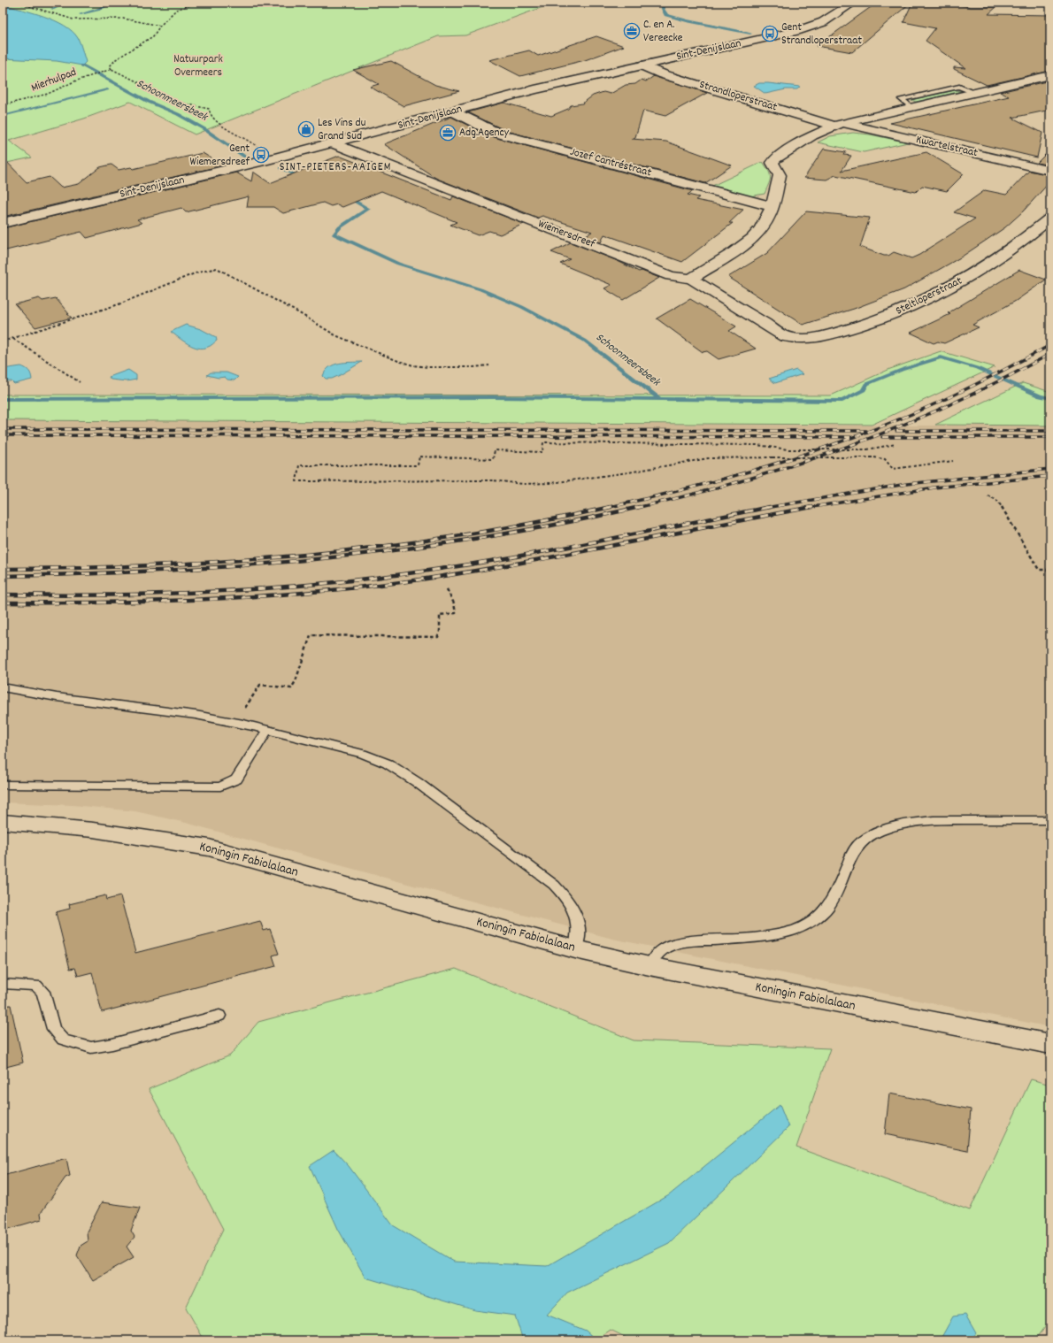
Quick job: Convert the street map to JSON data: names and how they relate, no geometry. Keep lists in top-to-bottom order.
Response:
{
  "streets": {
    "street": [
      "Sint-Denijslaan",
      "Strandloperstraat",
      "Kwartelstraat",
      "Jozef Cantréstraat",
      "Wiemersdreef",
      "Steltloperstraat",
      "Koningin Fabiolalaan"
    ],
    "path": ["Mierhulpad"]
  },
  "crossings": [
    ["Sint-Denijslaan", "Strandloperstraat"],
    ["Sint-Denijslaan", "Jozef Cantréstraat"],
    ["Sint-Denijslaan", "Wiemersdreef"],
    ["Strandloperstraat", "Kwartelstraat"],
    ["Wiemersdreef", "Steltloperstraat"]
  ],
  "districts": ["SINT-PIETERS-AAIGEM"],
  "water": ["Schoonmeersbeek"],
  "parks": ["Natuurpark Overmeers"],
  "places": {
    "office": ["C. en A. Vereecke", "Adg.Agency"],
    "bus stop": ["Gent Strandloperstraat", "Gent Wiemersdreef"],
    "shop": ["Les Vins du Grand Sud"]
  }
}
